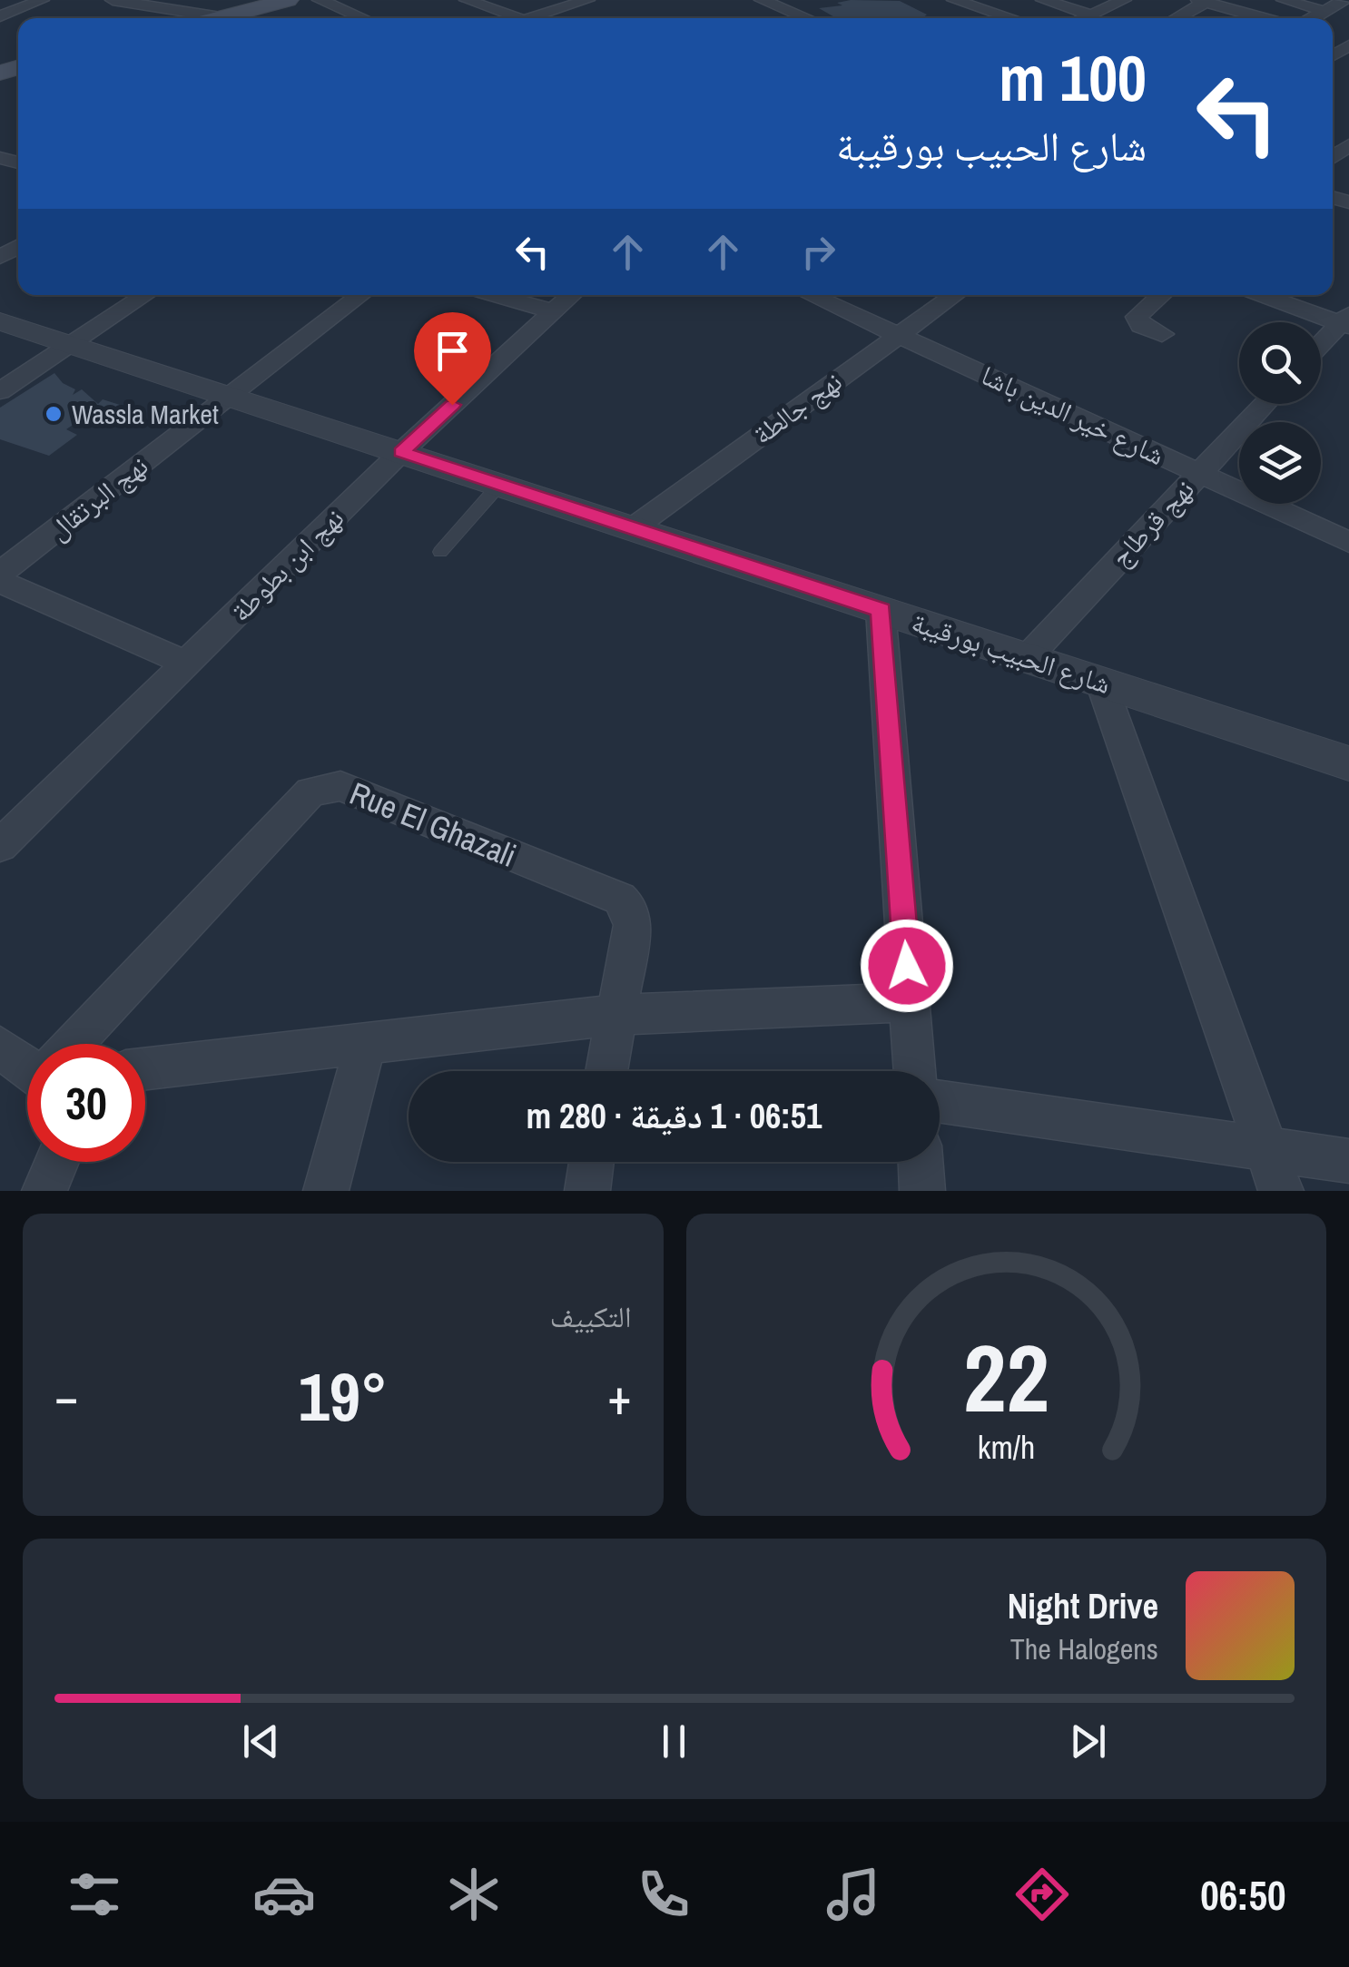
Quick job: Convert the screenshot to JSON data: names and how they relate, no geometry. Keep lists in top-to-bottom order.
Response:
{
  "streets": {
    "street": [
      "نهج جالطة",
      "شارع خير الدين باشا",
      "نهج البرتقال",
      "نهج قرطاج",
      "نهج ابن بطوطة",
      "شارع الحبيب بورقيبة",
      "Rue El Ghazali"
    ]
  },
  "crossings": [
    ["نهج جالطة", "شارع خير الدين باشا"],
    ["نهج جالطة", "شارع الحبيب بورقيبة"],
    ["شارع خير الدين باشا", "نهج قرطاج"],
    ["نهج البرتقال", "شارع الحبيب بورقيبة"],
    ["نهج قرطاج", "شارع الحبيب بورقيبة"],
    ["نهج ابن بطوطة", "شارع الحبيب بورقيبة"]
  ],
  "places": ["Wassla Market"],
  "page": {
    "turn": ["100 m", "شارع الحبيب بورقيبة"],
    "limit": "30",
    "trip": "06:51 · 1 دقيقة · 280 m",
    "tile": "التكييف",
    "heat": ["−", "19°", "+"],
    "song": ["Night Drive", "The Halogens"],
    "tabs": "06:50",
    "gauge": ["22", "km/h"]
  }
}
